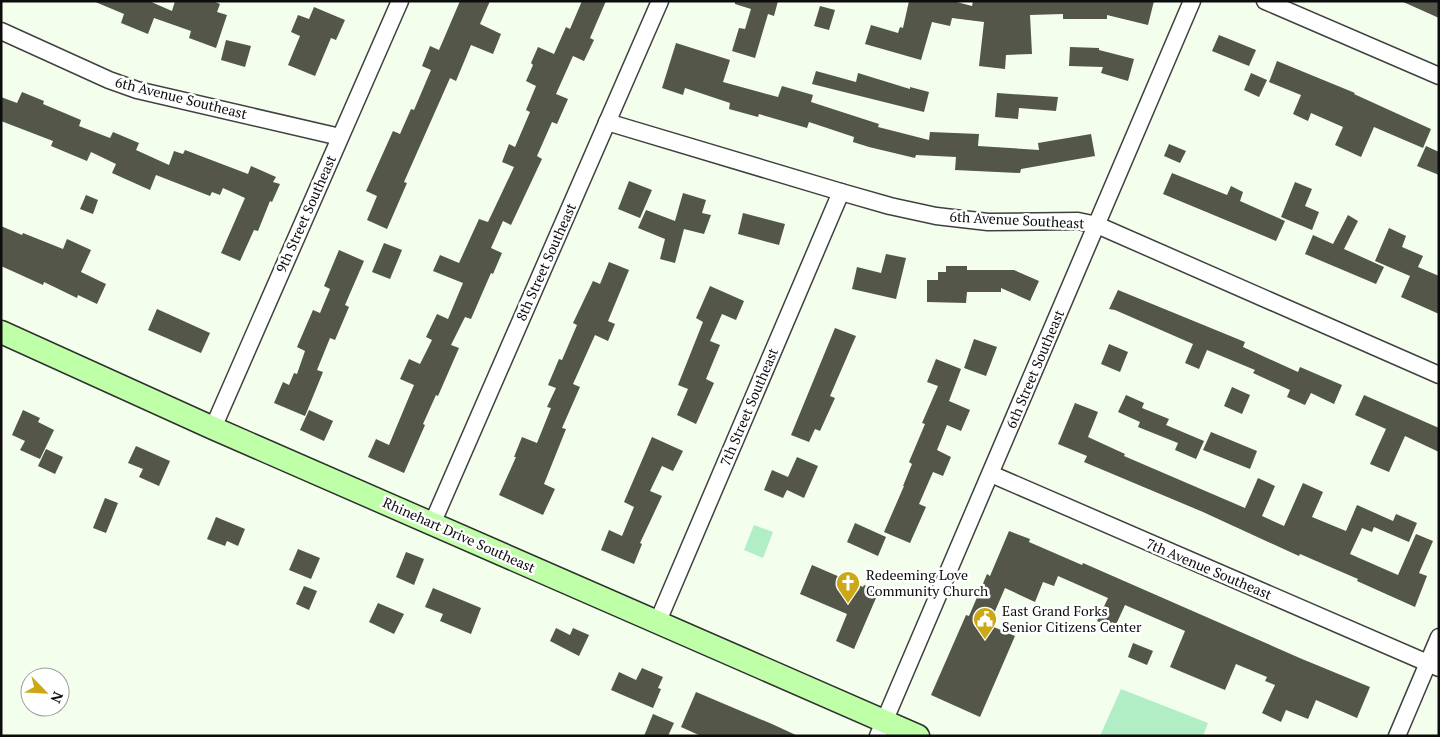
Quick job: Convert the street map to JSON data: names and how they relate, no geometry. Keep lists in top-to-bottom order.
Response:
{
  "streets": {
    "street": [
      "6th Avenue Southeast",
      "9th Street Southeast",
      "8th Street Southeast",
      "6th Street Southeast",
      "7th Street Southeast",
      "Rhinehart Drive Southeast",
      "7th Avenue Southeast"
    ]
  },
  "crossings": [
    ["6th Avenue Southeast", "9th Street Southeast"],
    ["6th Avenue Southeast", "8th Street Southeast"],
    ["6th Avenue Southeast", "6th Street Southeast"],
    ["6th Avenue Southeast", "7th Street Southeast"],
    ["9th Street Southeast", "Rhinehart Drive Southeast"],
    ["8th Street Southeast", "Rhinehart Drive Southeast"],
    ["6th Street Southeast", "Rhinehart Drive Southeast"],
    ["6th Street Southeast", "7th Avenue Southeast"],
    ["7th Street Southeast", "Rhinehart Drive Southeast"]
  ],
  "places": {
    "church": ["Redeeming Love Community Church"],
    "public building": ["East Grand Forks Senior Citizens Center"]
  },
  "north": "bottom right"
}
